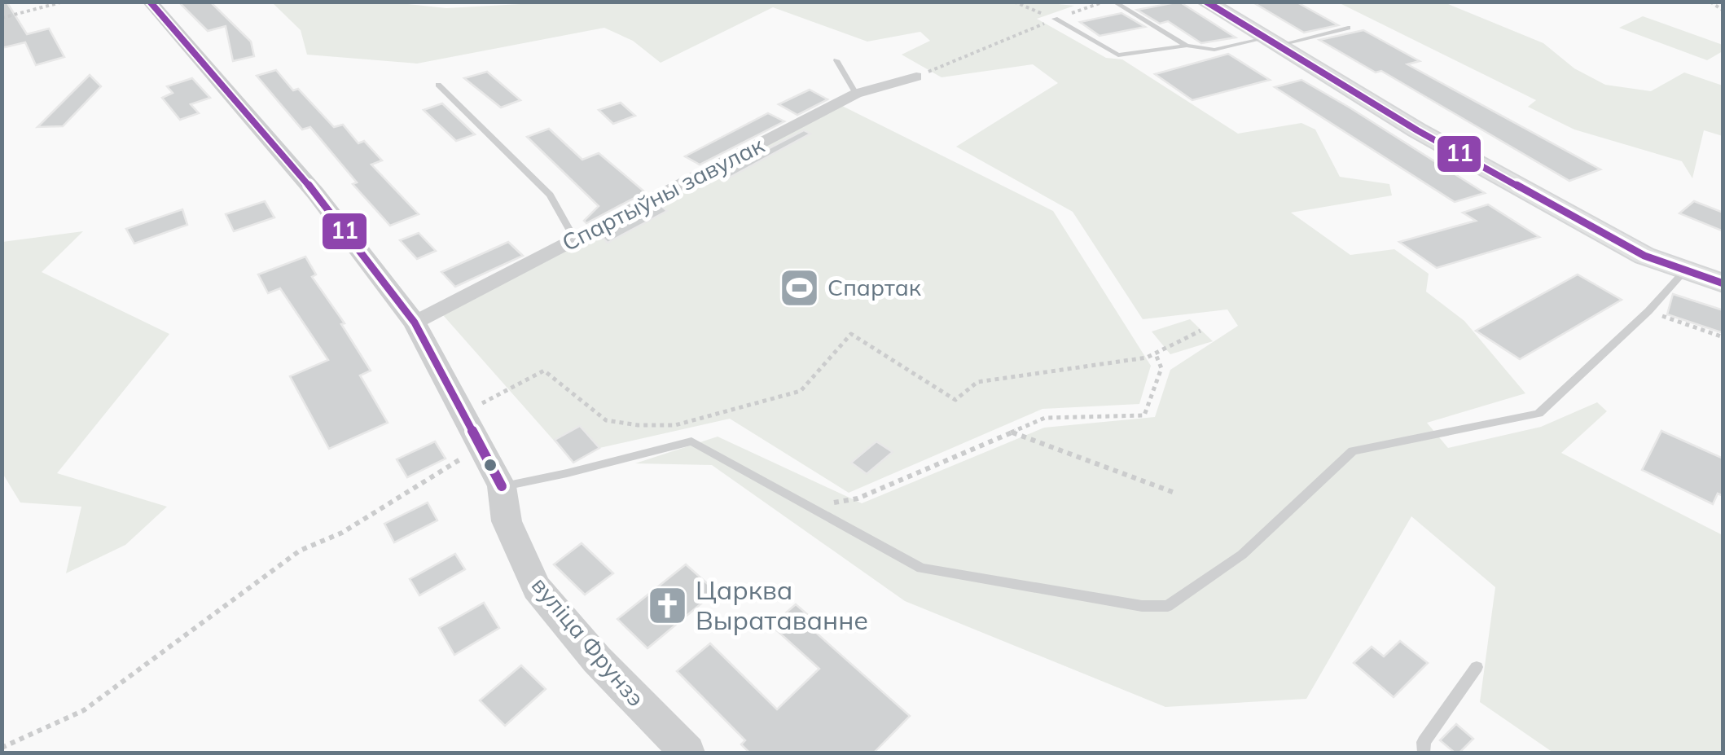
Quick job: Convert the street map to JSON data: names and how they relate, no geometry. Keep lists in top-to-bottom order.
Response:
{
  "streets": {
    "street": ["Спартыўны завулак", "вуліца Фрунзэ"]
  },
  "crossings": [
    ["Спартыўны завулак", "вуліца Фрунзэ"]
  ],
  "places": {
    "sports": ["Спартак"],
    "church": ["Царква Выратаванне"]
  },
  "lines": ["transit line 11"]
}
